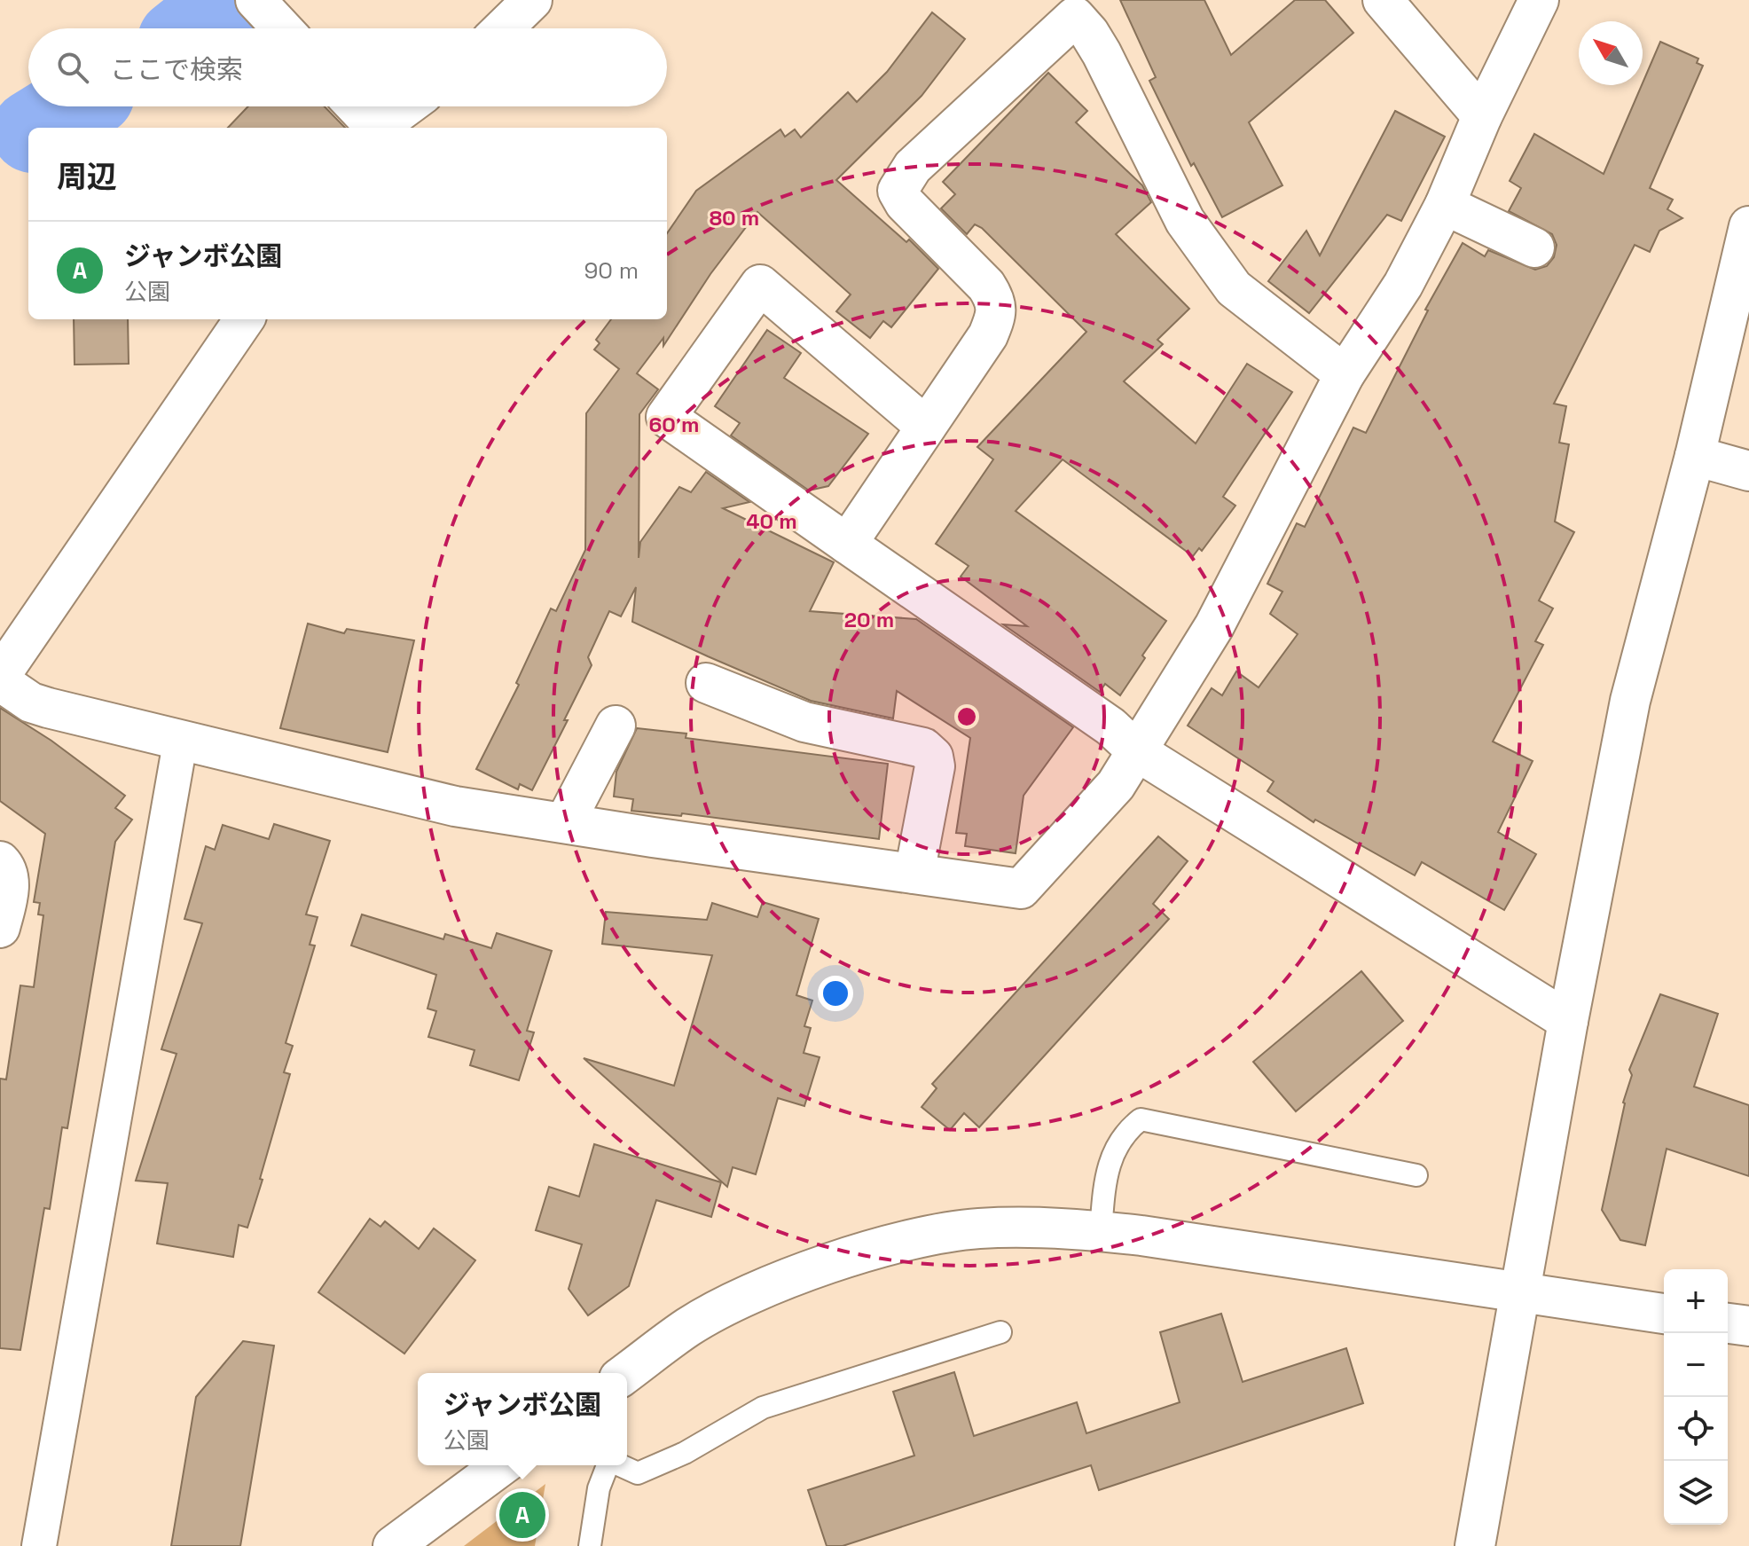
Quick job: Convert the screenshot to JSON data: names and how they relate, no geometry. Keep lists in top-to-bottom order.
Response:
{
  "north": "top left",
  "page": {
    "search": "ここで検索",
    "heading": "周辺",
    "list": [
      {
        "mark": "A",
        "name": "ジャンボ公園",
        "note": "公園",
        "value": "90 m"
      }
    ],
    "map_buttons": ["+", "−"],
    "popup": ["ジャンボ公園", "公園"],
    "pins": "A"
  },
  "rings": [
    "80 m",
    "60 m",
    "40 m",
    "20 m"
  ]
}
